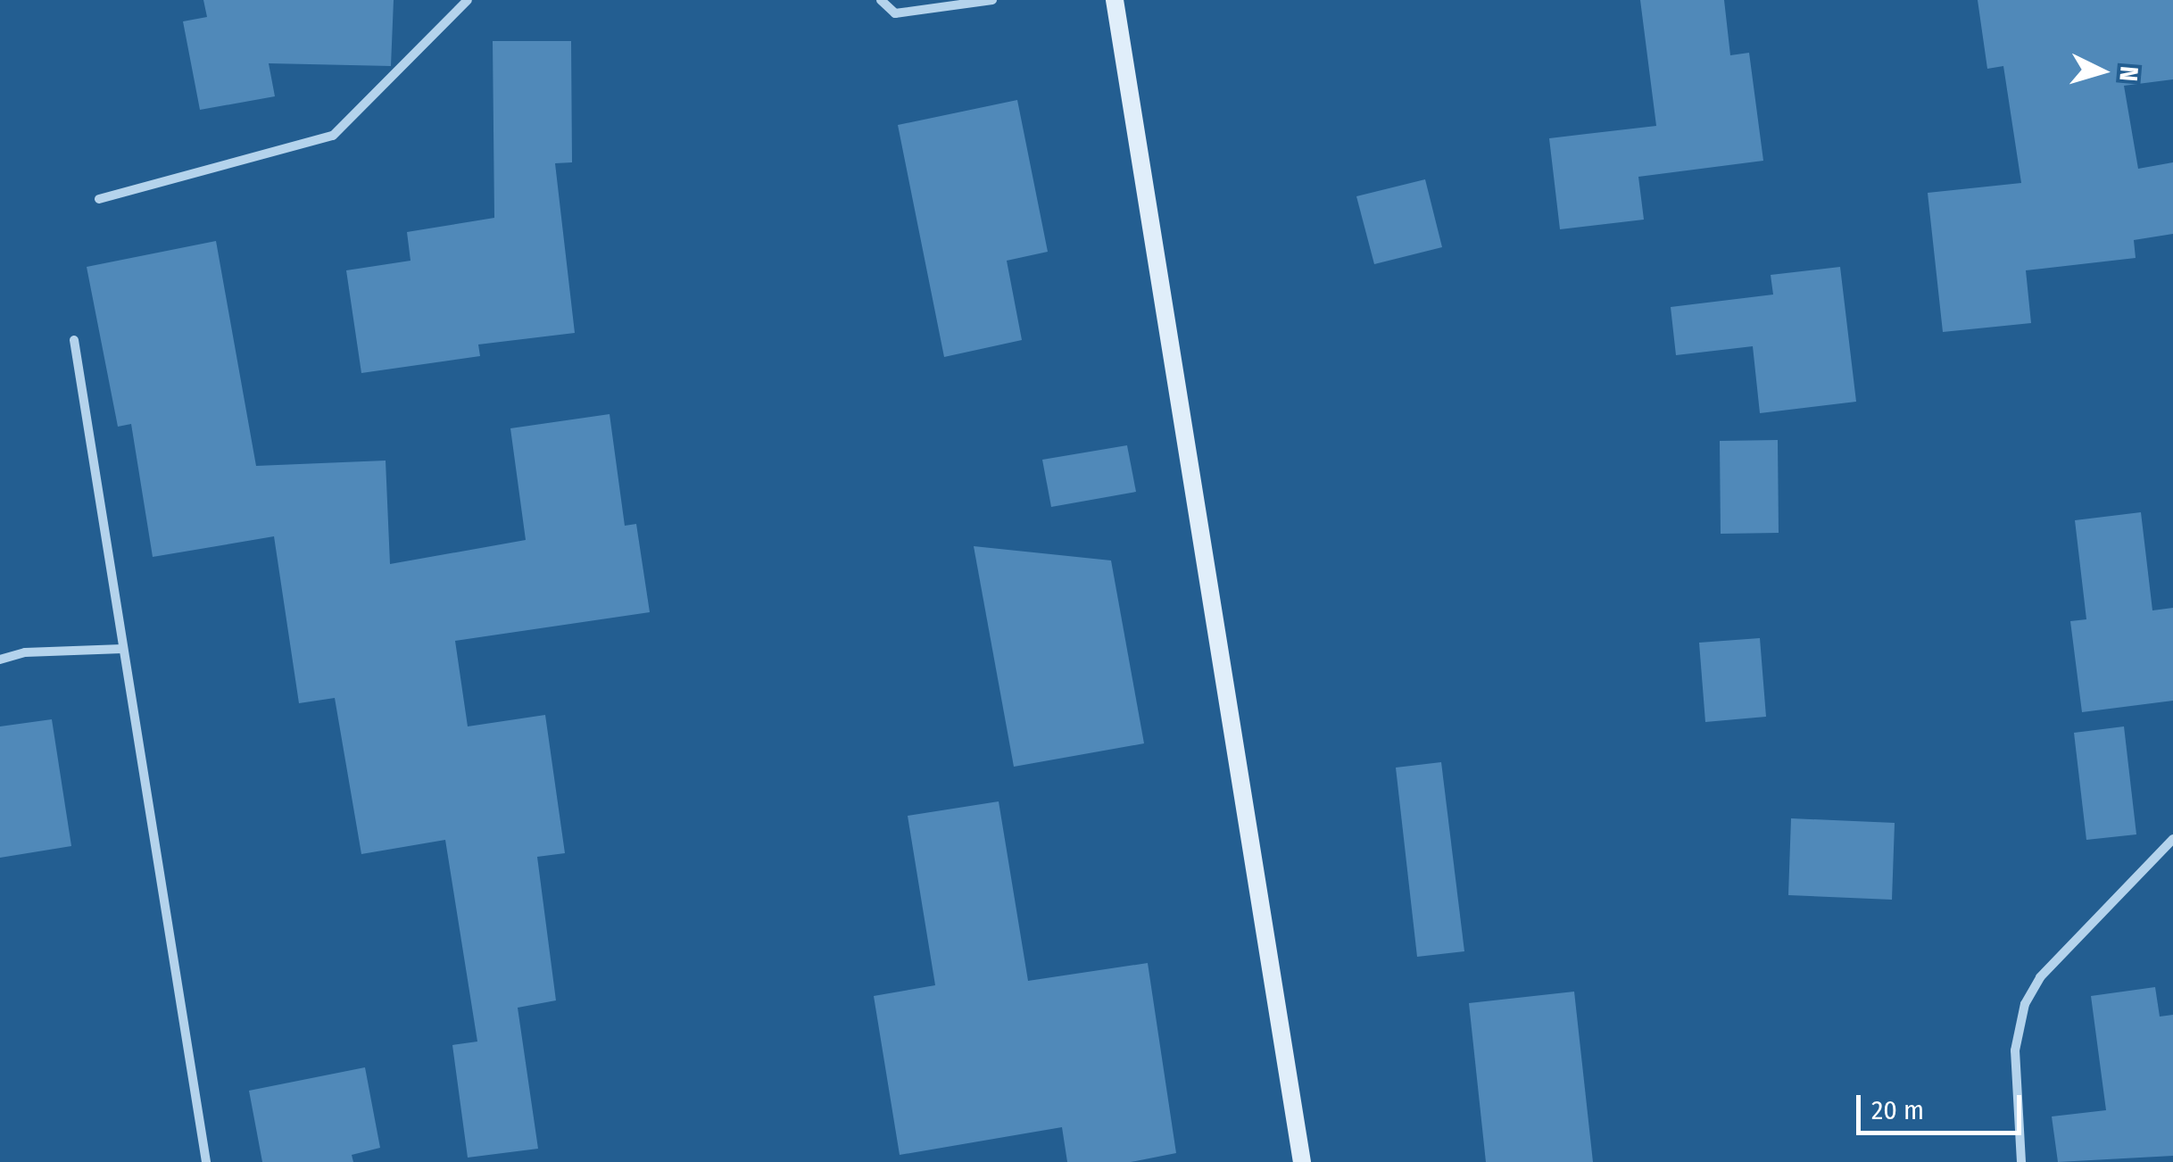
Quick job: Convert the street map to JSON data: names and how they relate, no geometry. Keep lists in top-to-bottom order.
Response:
{
  "scale_bar": "20 m",
  "north": "right"
}
